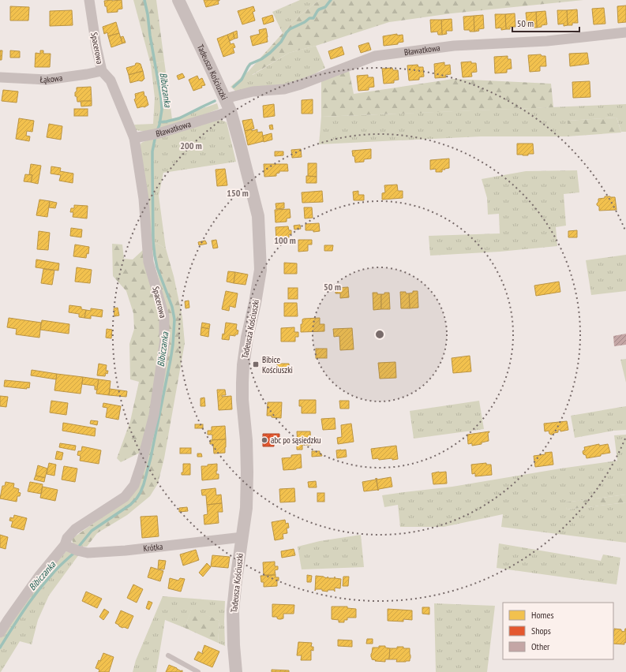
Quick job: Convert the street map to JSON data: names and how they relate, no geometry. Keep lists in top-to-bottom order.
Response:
{
  "streets": {
    "street": [
      "Spacerowa",
      "Bławatkowa",
      "Tadeusza Kościuszki",
      "Łąkowa",
      "Krótka"
    ]
  },
  "crossings": [
    ["Spacerowa", "Bławatkowa"],
    ["Spacerowa", "Łąkowa"],
    ["Spacerowa", "Krótka"],
    ["Bławatkowa", "Tadeusza Kościuszki"],
    ["Tadeusza Kościuszki", "Krótka"]
  ],
  "water": ["Bibiczanka"],
  "places": {
    "transit": ["Bibice Kościuszki"],
    "other": ["abc po sąsiedzku"]
  },
  "legend": ["Homes", "Shops", "Other"],
  "scale_bar": "50 m",
  "rings": [
    "200 m",
    "150 m",
    "100 m",
    "50 m"
  ]
}
